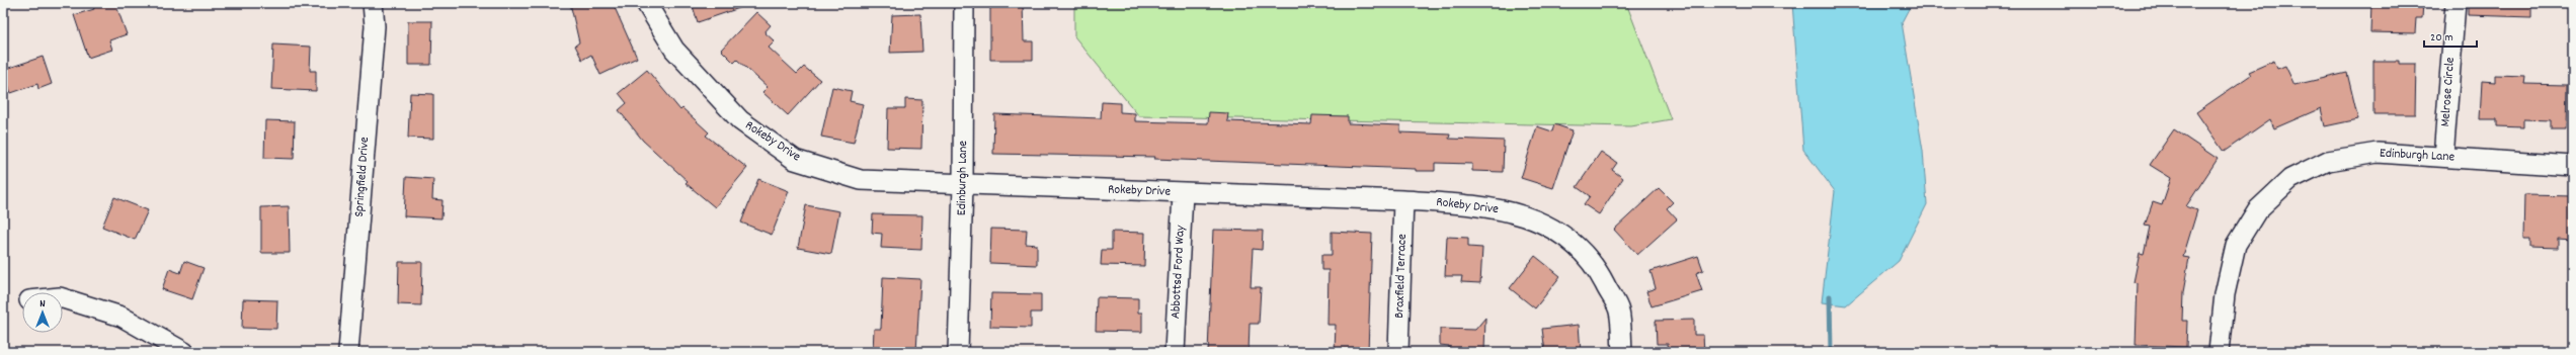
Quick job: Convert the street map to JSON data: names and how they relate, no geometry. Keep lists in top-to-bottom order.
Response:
{
  "streets": {
    "street": [
      "Melrose Circle",
      "Rokeby Drive",
      "Edinburgh Lane",
      "Springfield Drive",
      "Abbottsd Ford Way",
      "Braxfield Terrace"
    ]
  },
  "crossings": [
    ["Melrose Circle", "Edinburgh Lane"],
    ["Rokeby Drive", "Edinburgh Lane"],
    ["Rokeby Drive", "Abbottsd Ford Way"],
    ["Rokeby Drive", "Braxfield Terrace"]
  ],
  "scale_bar": "20 m",
  "north": "top"
}
